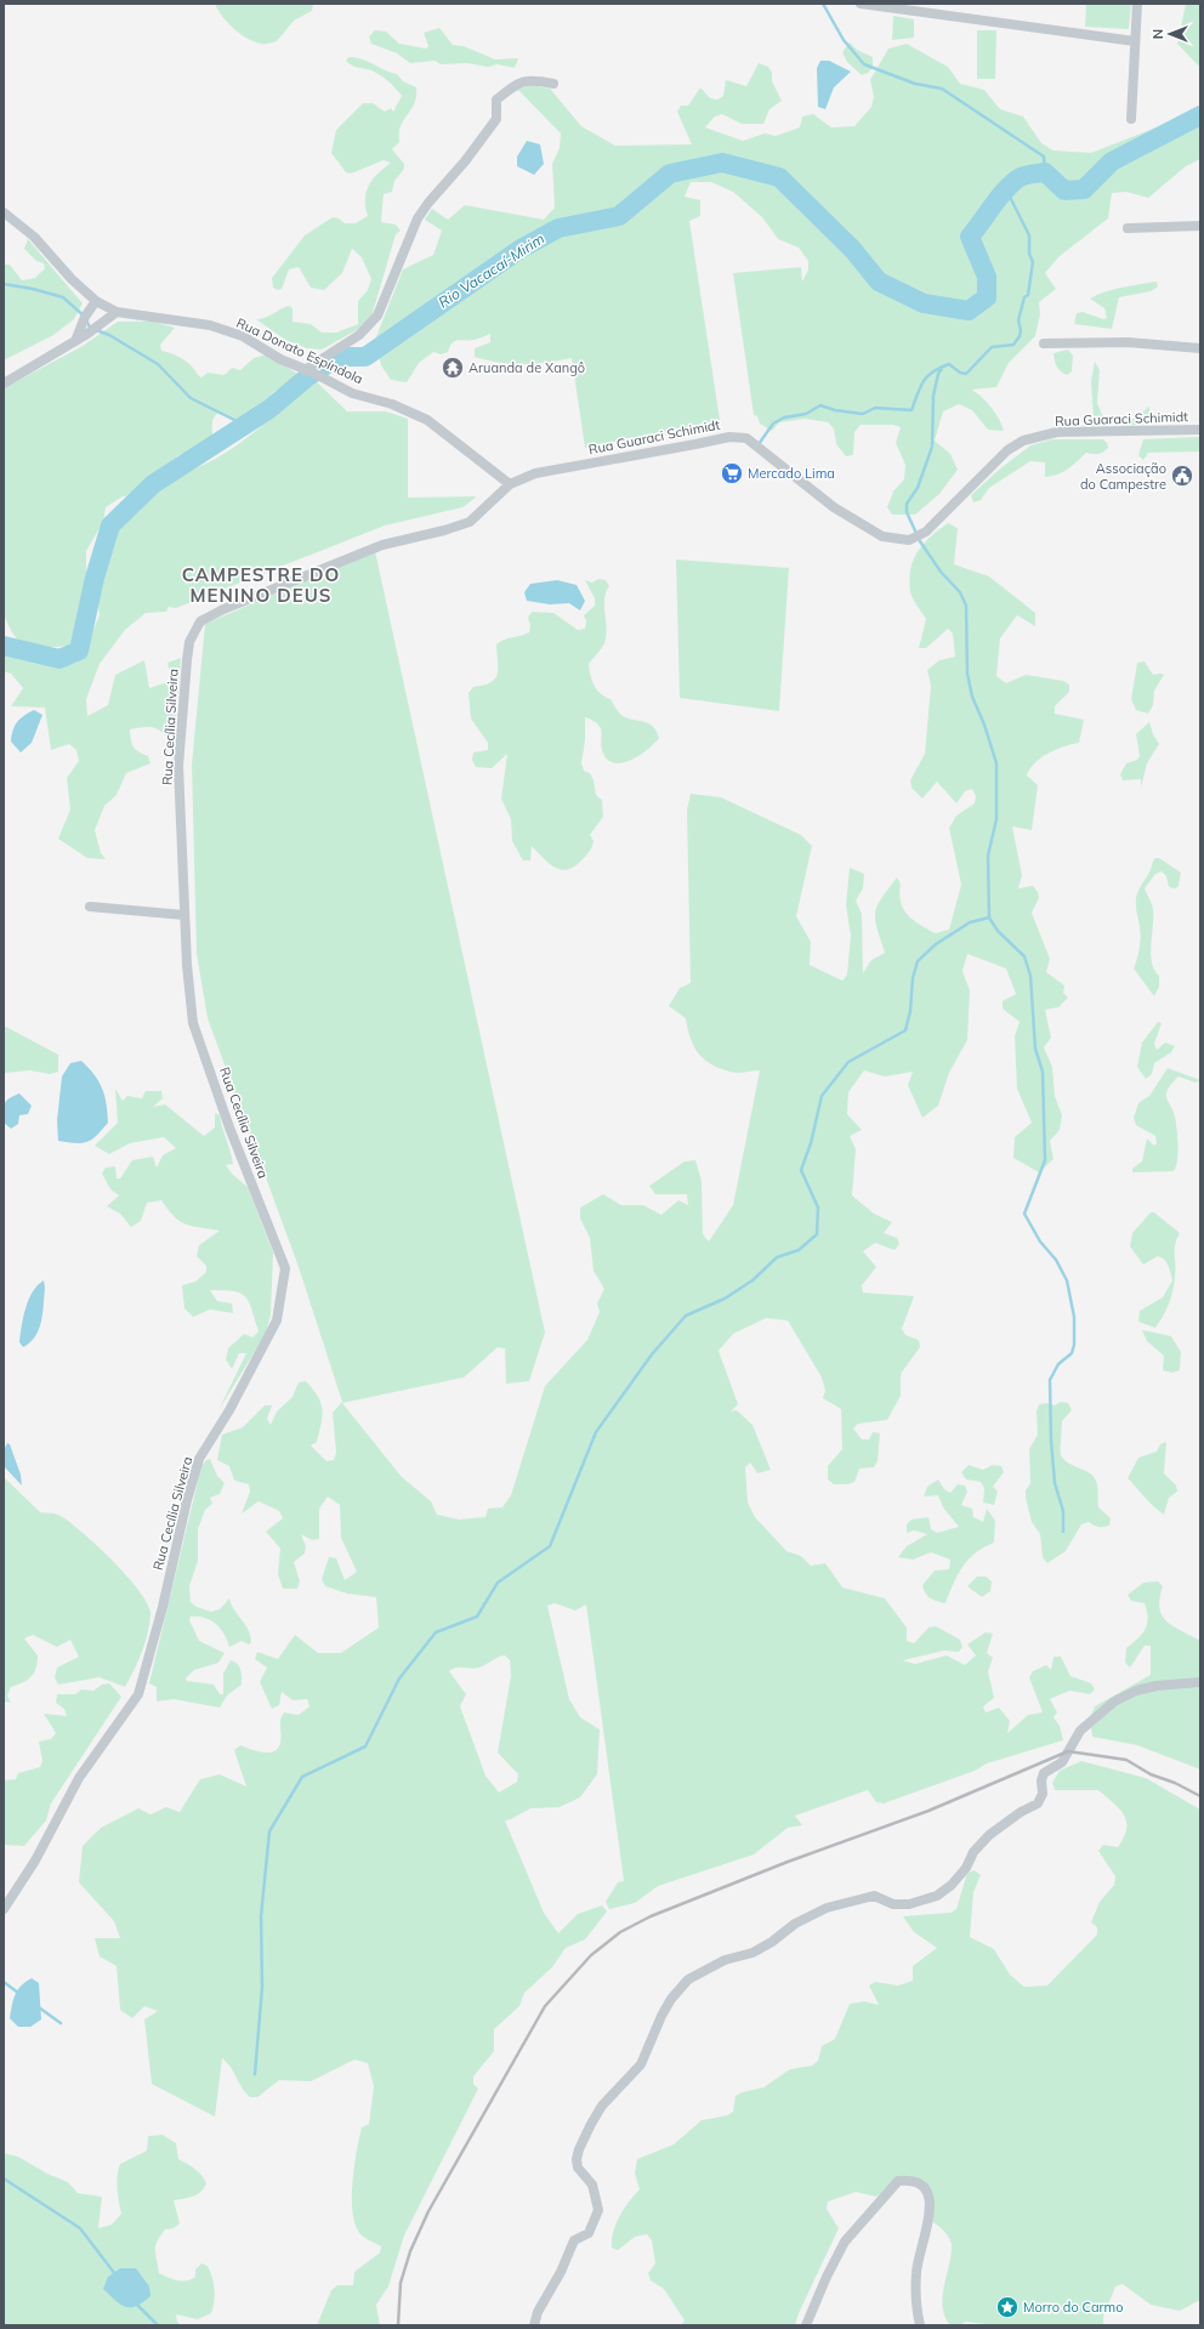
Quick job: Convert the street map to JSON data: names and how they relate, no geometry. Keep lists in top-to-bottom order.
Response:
{
  "streets": {
    "street": ["Rua Donato Espíndola", "Rua Guaraci Schimidt", "Rua Cecília Silveira"]
  },
  "crossings": [
    ["Rua Donato Espíndola", "Rua Guaraci Schimidt"],
    ["Rua Donato Espíndola", "Rua Cecília Silveira"],
    ["Rua Guaraci Schimidt", "Rua Cecília Silveira"]
  ],
  "districts": ["CAMPESTRE DO MENINO DEUS"],
  "water": ["Rio Vacacaí-Mirim"],
  "places": {
    "temple": ["Aruanda de Xangô"],
    "supermarket": ["Mercado Lima"],
    "public building": ["Associação do Campestre"],
    "place": ["Morro do Carmo"]
  },
  "north": "left"
}
